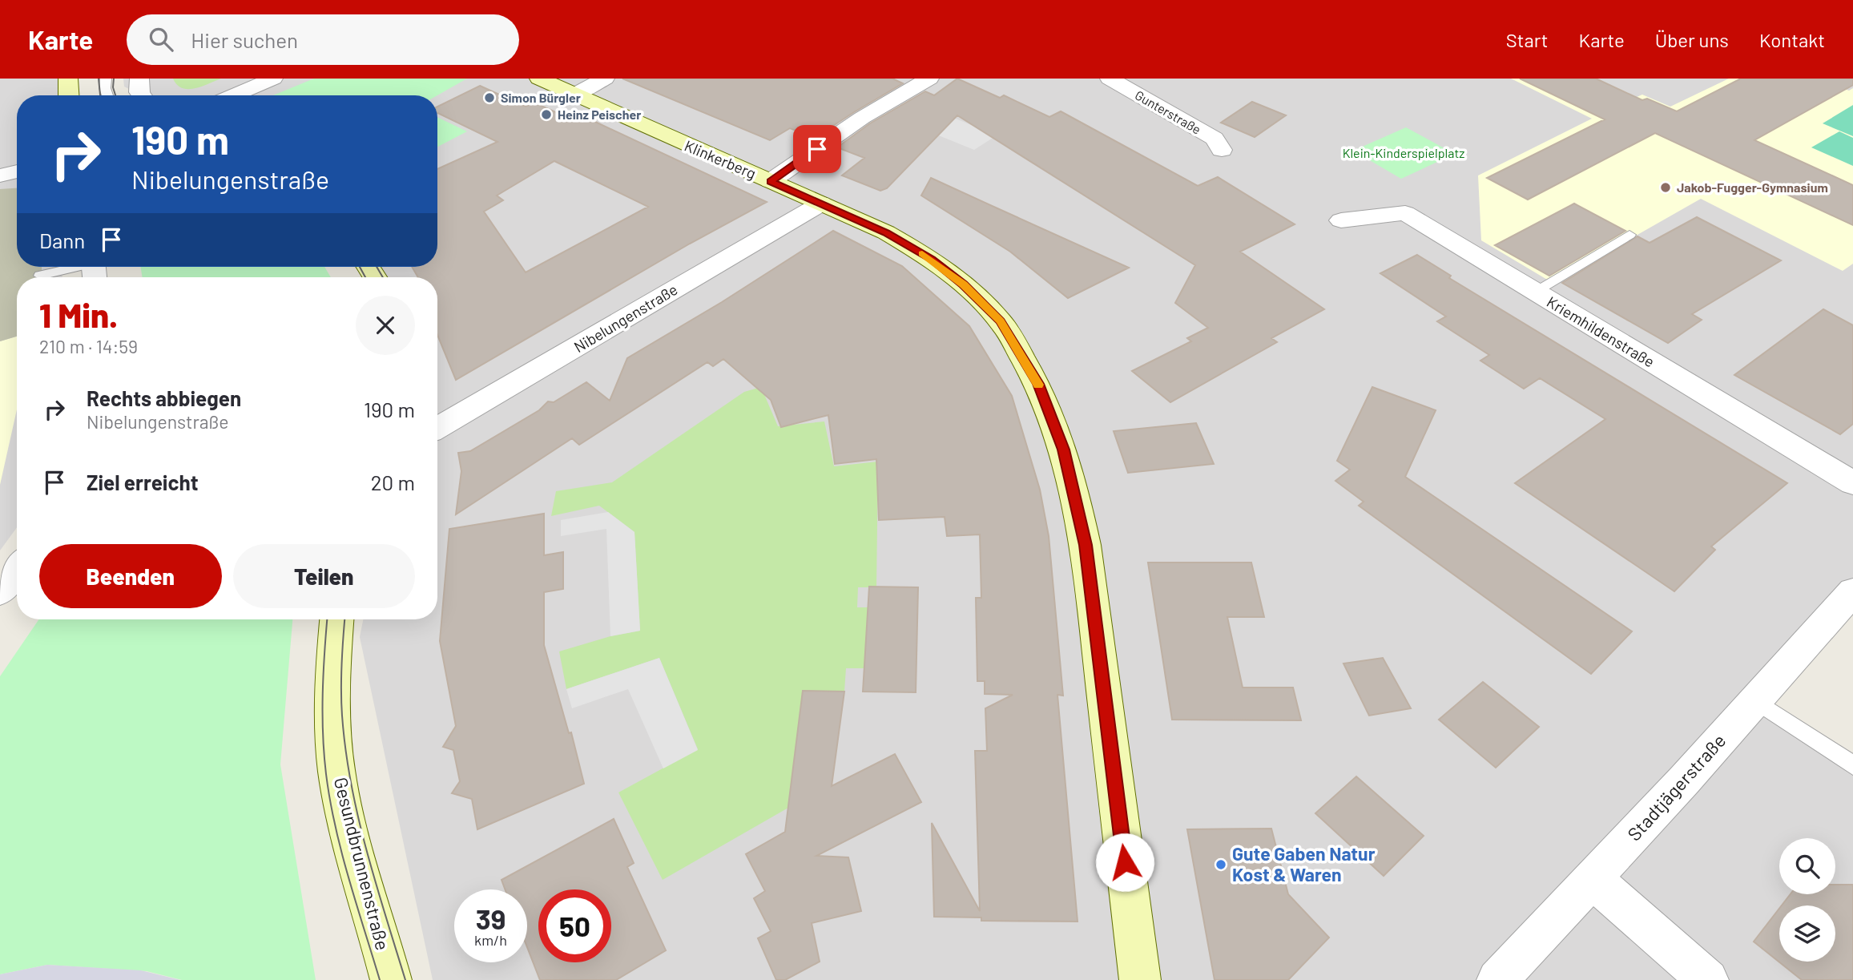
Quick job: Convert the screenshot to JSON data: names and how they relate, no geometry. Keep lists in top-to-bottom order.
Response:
{
  "streets": {
    "main road": ["Klinkerberg", "Gesundbrunnenstraße"],
    "street": [
      "Gunterstraße",
      "Nibelungenstraße",
      "Kriemhildenstraße",
      "Stadtjägerstraße"
    ]
  },
  "crossings": [
    ["Klinkerberg", "Nibelungenstraße"]
  ],
  "parks": ["Klein-Kinderspielplatz"],
  "places": [
    "Simon Bürgler",
    "Heinz Peischer",
    "Jakob-Fugger-Gymnasium",
    "Gute Gaben Natur Kost & Waren"
  ],
  "page": {
    "header": "Karte",
    "search": "Hier suchen",
    "nav": [
      "Start",
      "Karte",
      "Über uns",
      "Kontakt"
    ],
    "turn": ["190 m", "Nibelungenstraße"],
    "then": "Dann",
    "heading": ["1 Min.", "210 m · 14:59"],
    "list": [
      {
        "name": "Rechts abbiegen",
        "note": "Nibelungenstraße",
        "value": "190 m"
      },
      {
        "name": "Ziel erreicht",
        "value": "20 m"
      }
    ],
    "buttons": ["Beenden", "Teilen"],
    "speed": "39 km/h",
    "limit": "50"
  }
}
